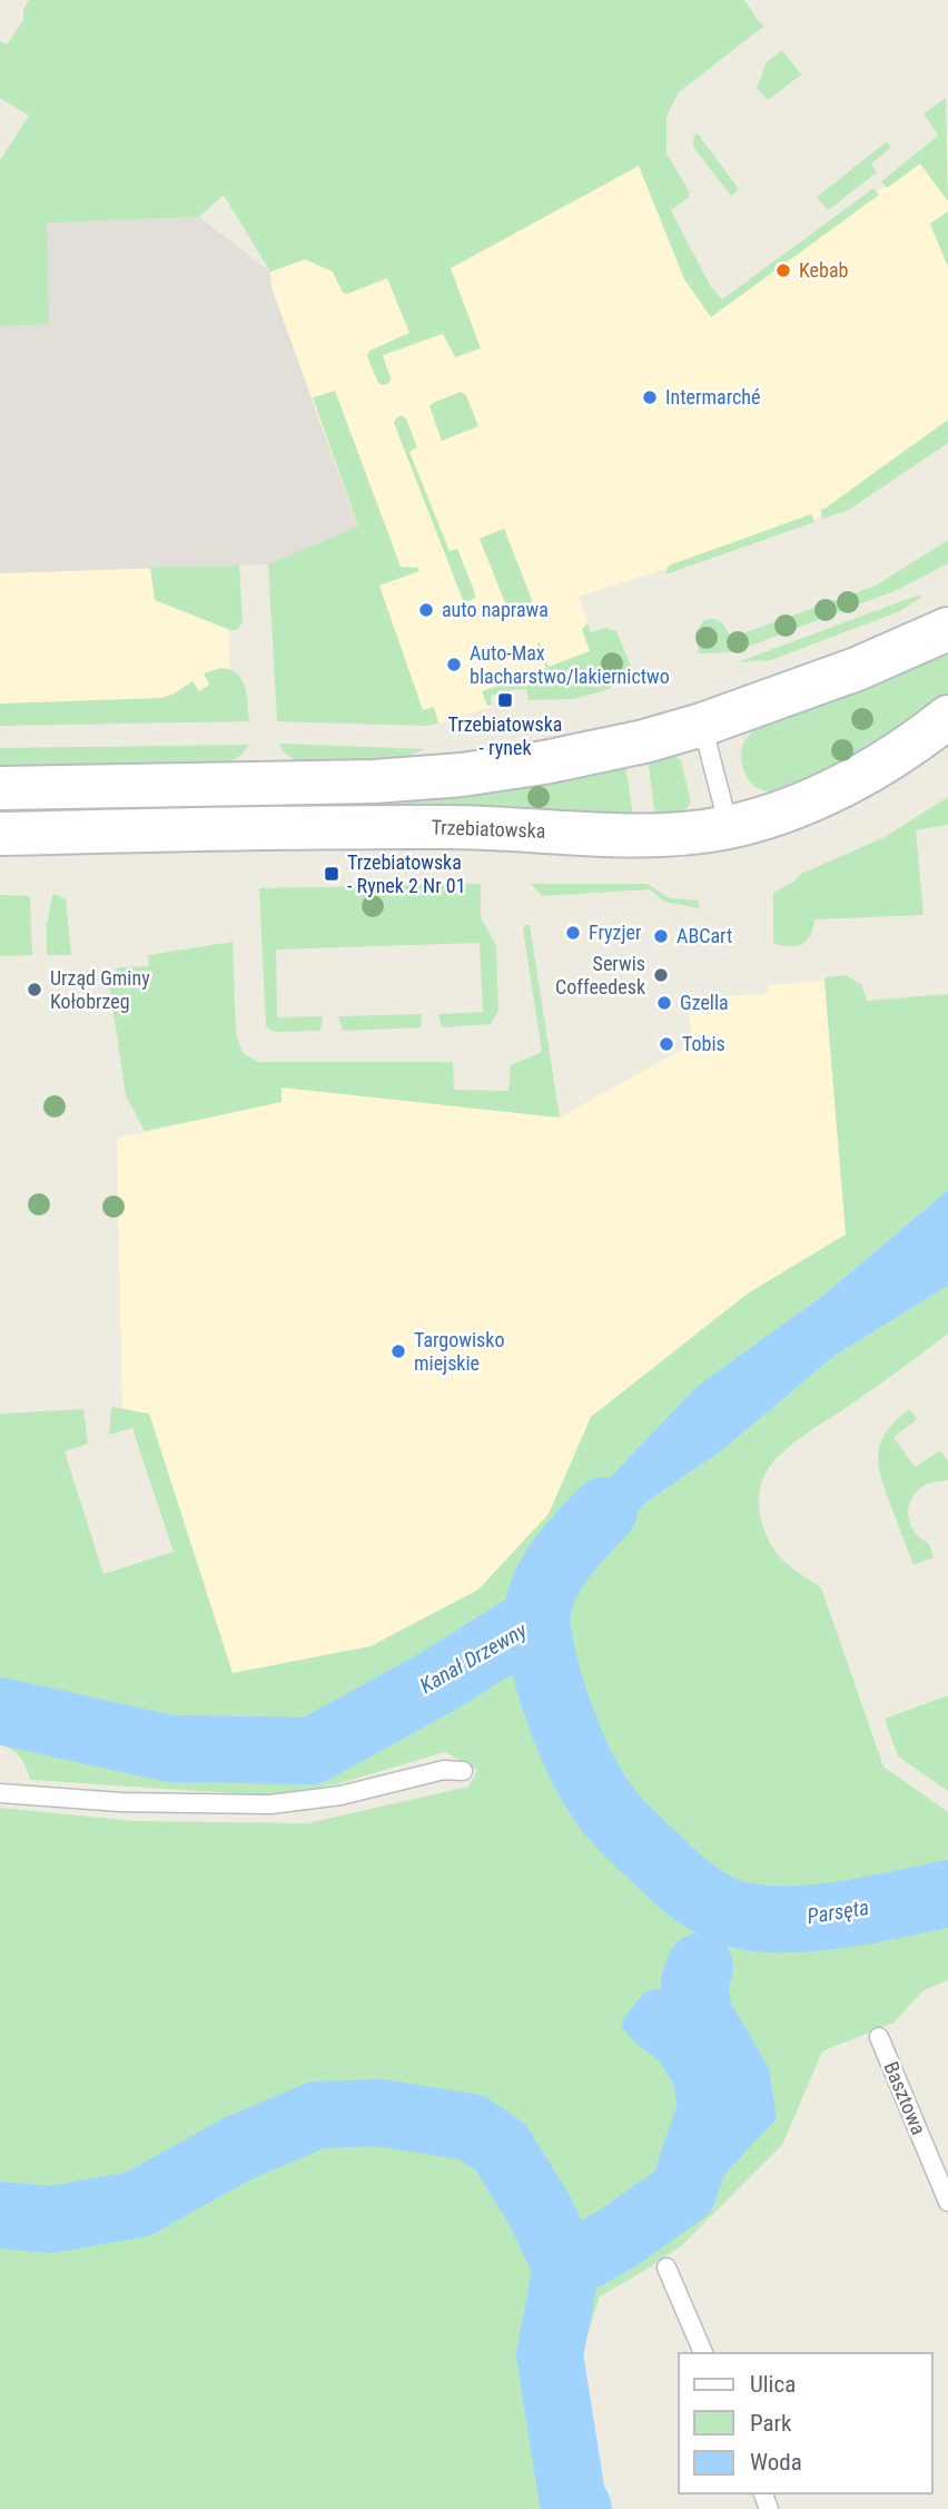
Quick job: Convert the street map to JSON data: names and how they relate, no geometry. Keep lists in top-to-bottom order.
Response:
{
  "streets": {
    "street": ["Trzebiatowska"],
    "lane": ["Basztowa"]
  },
  "water": ["Kanał Drzewny", "Parsęta"],
  "places": {
    "other": [
      "Kebab",
      "Intermarché",
      "auto naprawa",
      "Auto-Max blacharstwo/lakiernictwo",
      "Fryzjer",
      "ABCart",
      "Serwis Coffeedesk",
      "Urząd Gminy Kołobrzeg",
      "Gzella",
      "Tobis",
      "Targowisko miejskie"
    ],
    "transit": ["Trzebiatowska - rynek", "Trzebiatowska - Rynek 2 Nr 01"]
  },
  "legend": ["Ulica", "Park", "Woda"]
}
